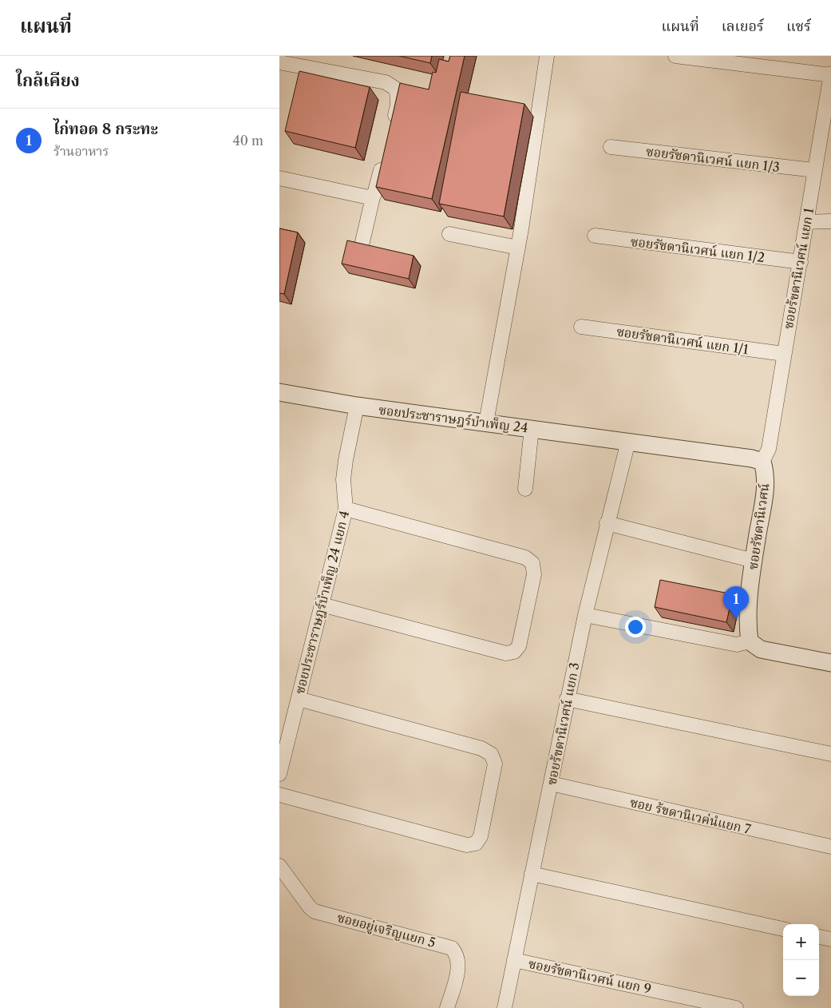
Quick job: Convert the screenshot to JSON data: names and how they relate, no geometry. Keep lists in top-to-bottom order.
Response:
{
  "streets": {
    "street": [
      "ซอยรัชดานิเวศน์ แยก 1/3",
      "ซอยรัชดานิเวศน์ แยก 1/2",
      "ซอยร้ขดานิเวศน์ แยก 1",
      "ซอยรัชดานิเวศน์ แยก 1/1",
      "ซอยประชาราษฎร์บำเพ็ญ 24",
      "ซอยรัชดานิเวศน์",
      "ซอยประชาราษฎร์บำเพ็ญ 24 แยก 4",
      "ซอยร้ขดานิเวศน์ แยก 3",
      "ซอย ร้ขดานิเวค่นํแยก 7",
      "ซอยอยู่เจริญแยก 5",
      "ซอยรัชดานิเวศน์ แยก 9"
    ]
  },
  "crossings": [
    ["ซอยรัชดานิเวศน์ แยก 1/3", "ซอยร้ขดานิเวศน์ แยก 1"],
    ["ซอยรัชดานิเวศน์ แยก 1/2", "ซอยร้ขดานิเวศน์ แยก 1"],
    ["ซอยร้ขดานิเวศน์ แยก 1", "ซอยรัชดานิเวศน์ แยก 1/1"],
    ["ซอยร้ขดานิเวศน์ แยก 1", "ซอยรัชดานิเวศน์"],
    ["ซอยประชาราษฎร์บำเพ็ญ 24", "ซอยประชาราษฎร์บำเพ็ญ 24 แยก 4"],
    ["ซอยประชาราษฎร์บำเพ็ญ 24", "ซอยร้ขดานิเวศน์ แยก 3"],
    ["ซอยร้ขดานิเวศน์ แยก 3", "ซอย ร้ขดานิเวค่นํแยก 7"],
    ["ซอยร้ขดานิเวศน์ แยก 3", "ซอยรัชดานิเวศน์ แยก 9"]
  ],
  "page": {
    "header": "แผนที่",
    "nav": ["แผนที่", "เลเยอร์", "แชร์"],
    "heading": "ใกล้เคียง",
    "list": [
      {
        "mark": "1",
        "name": "ไก่ทอด 8 กระทะ",
        "note": "ร้านอาหาร",
        "value": "40 m"
      }
    ],
    "pins": "1",
    "map_buttons": ["+", "−"]
  }
}
